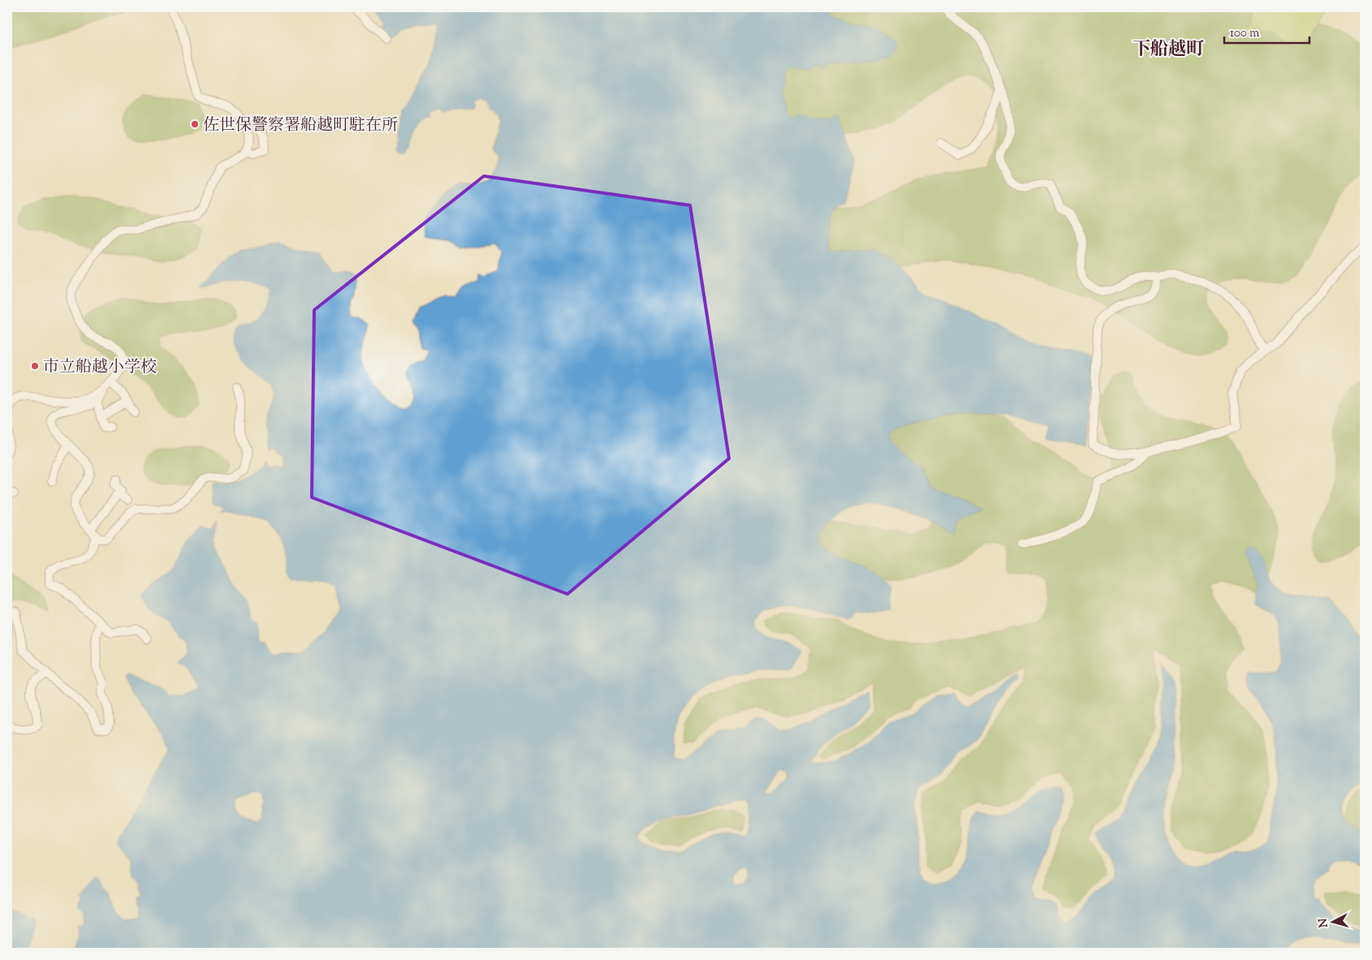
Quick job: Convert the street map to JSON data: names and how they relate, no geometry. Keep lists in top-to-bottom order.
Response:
{
  "districts": ["下船越町"],
  "places": ["佐世保警察署船越町駐在所", "市立船越小学校"],
  "scale_bar": "100 m",
  "north": "left"
}
